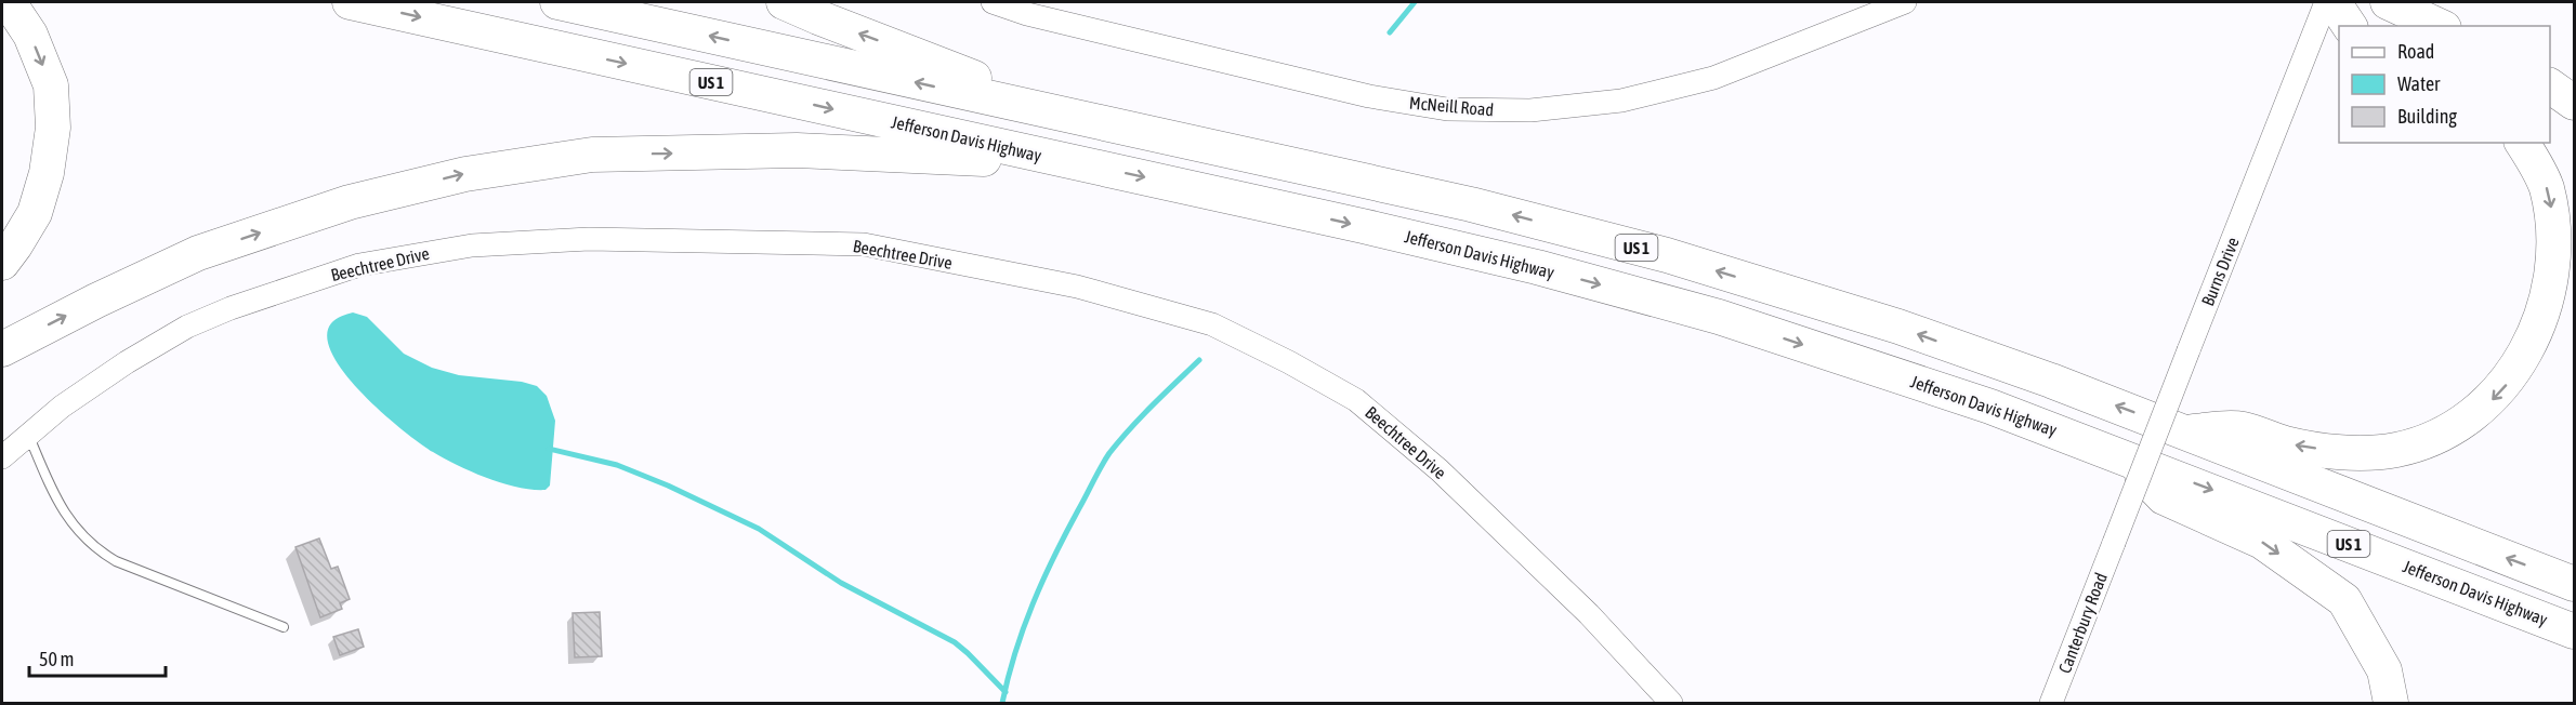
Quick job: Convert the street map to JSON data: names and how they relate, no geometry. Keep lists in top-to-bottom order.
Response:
{
  "streets": {
    "highway": ["US 1", "Jefferson Davis Highway"],
    "street": [
      "McNeill Road",
      "Beechtree Drive",
      "Burns Drive",
      "Canterbury Road"
    ]
  },
  "crossings": [
    ["Burns Drive", "Canterbury Road"]
  ],
  "legend": ["Road", "Water", "Building"],
  "scale_bar": "50 m"
}
